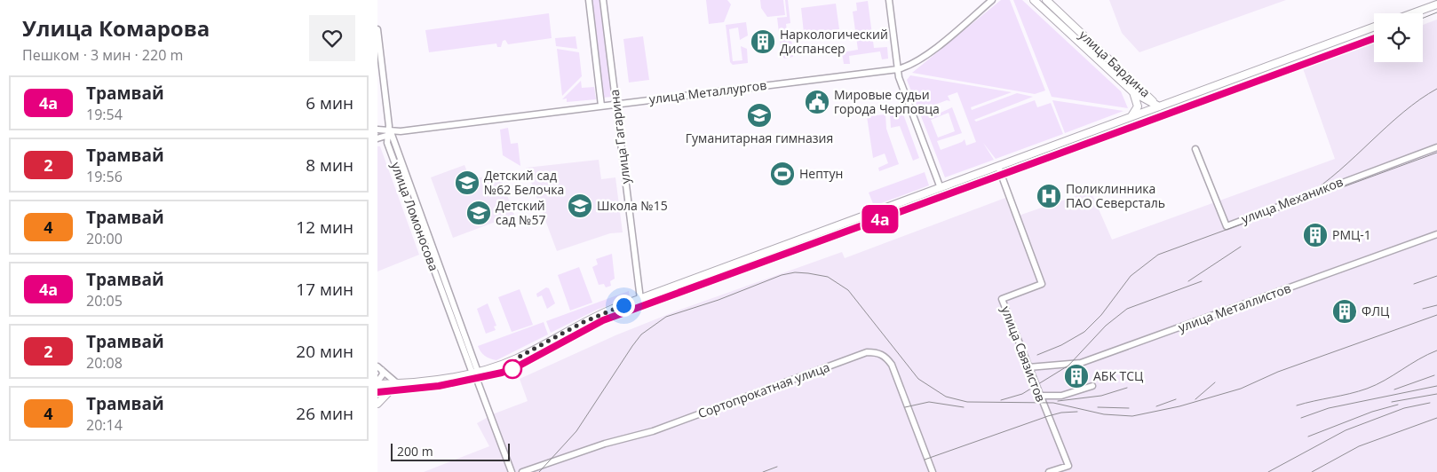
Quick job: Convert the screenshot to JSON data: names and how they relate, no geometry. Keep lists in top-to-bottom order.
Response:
{
  "streets": {
    "main road": ["улица Бардина"],
    "street": [
      "улица Металлургов",
      "улица Гагарина",
      "улица Механиков",
      "улица Ломоносова",
      "улица Металлистов",
      "улица Связистов",
      "Сортопрокатная улица"
    ]
  },
  "crossings": [
    ["улица Металлургов", "улица Гагарина"],
    ["улица Металлургов", "улица Ломоносова"],
    ["улица Металлистов", "улица Связистов"]
  ],
  "places": {
    "building": [
      "Наркологический Диспансер",
      "РМЦ-1",
      "ФЛЦ",
      "АБК ТСЦ"
    ],
    "public building": ["Мировые судьи города Черповца"],
    "school or university": [
      "Гуманитарная гимназия",
      "Детский сад №62 Белочка",
      "Школа №15",
      "Детский сад №57"
    ],
    "sports": ["Нептун"],
    "hospital": ["Поликлинника ПАО Северсталь"]
  },
  "lines": ["tram line 4а"],
  "scale_bar": "200 m",
  "page": {
    "heading": ["Улица Комарова", "Пешком · 3 мин · 220 m"],
    "on_map": "4а",
    "list": [
      {
        "mark": "4а",
        "name": "Трамвай",
        "note": "19:54",
        "value": "6 мин"
      },
      {
        "mark": "2",
        "name": "Трамвай",
        "note": "19:56",
        "value": "8 мин"
      },
      {
        "mark": "4",
        "name": "Трамвай",
        "note": "20:00",
        "value": "12 мин"
      },
      {
        "mark": "4а",
        "name": "Трамвай",
        "note": "20:05",
        "value": "17 мин"
      },
      {
        "mark": "2",
        "name": "Трамвай",
        "note": "20:08",
        "value": "20 мин"
      },
      {
        "mark": "4",
        "name": "Трамвай",
        "note": "20:14",
        "value": "26 мин"
      }
    ],
    "scale": "200 m"
  }
}
